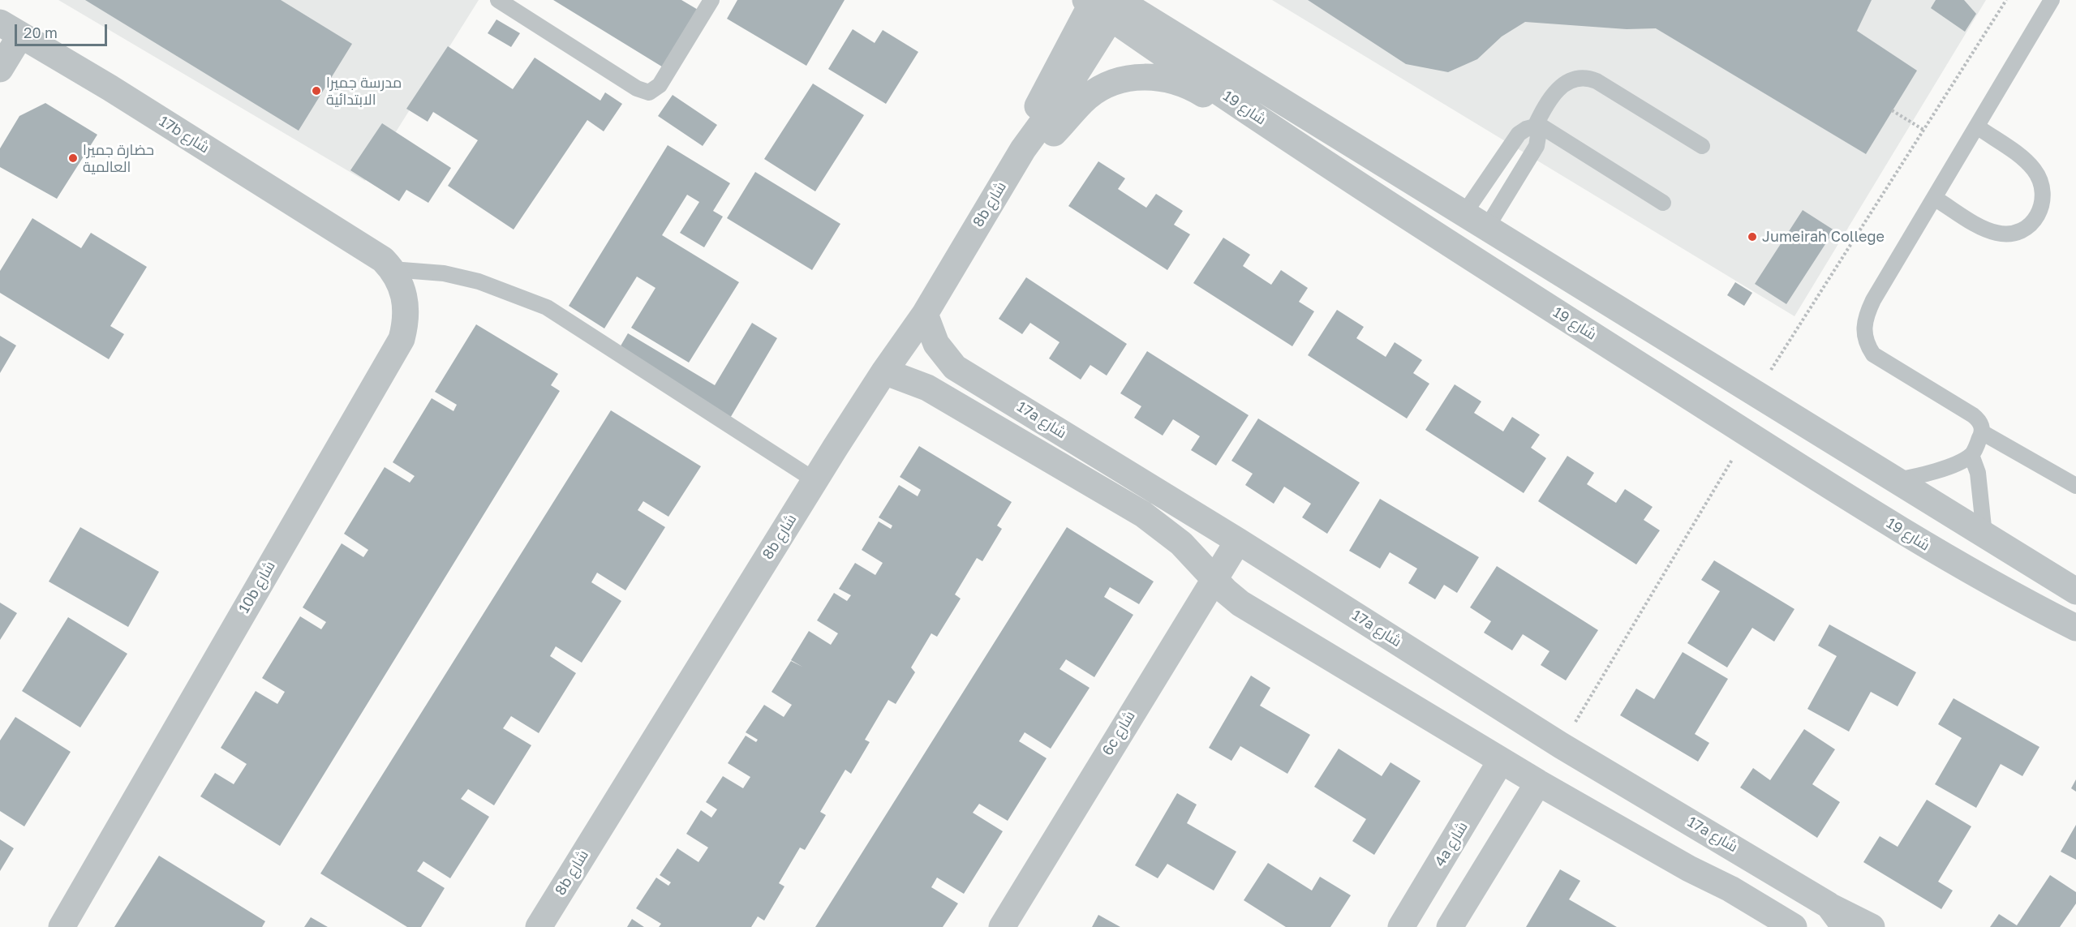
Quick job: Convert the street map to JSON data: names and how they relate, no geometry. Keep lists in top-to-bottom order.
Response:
{
  "streets": {
    "street": [
      "شارع 19",
      "17b شارع",
      "8b شارع",
      "17a شارع",
      "10b شارع",
      "6c شارع",
      "4a شارع"
    ]
  },
  "crossings": [
    ["شارع 19", "8b شارع"],
    ["17b شارع", "10b شارع"],
    ["8b شارع", "17a شارع"],
    ["17a شارع", "6c شارع"],
    ["17a شارع", "4a شارع"]
  ],
  "places": ["مدرسة جميرا الابتدائية", "حضارة جميرا العالمية", "Jumeirah College"],
  "scale_bar": "20 m"
}
